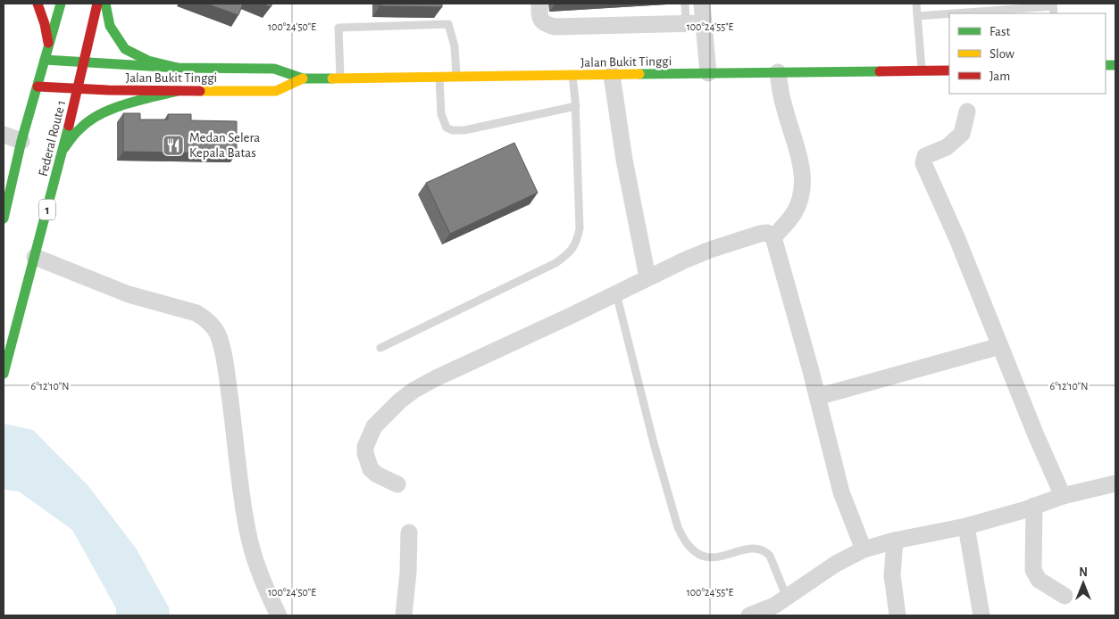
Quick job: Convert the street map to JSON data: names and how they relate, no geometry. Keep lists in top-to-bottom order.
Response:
{
  "streets": {
    "main road": ["Jalan Bukit Tinggi", "Federal Route 1", "1"]
  },
  "crossings": [
    ["Jalan Bukit Tinggi", "Federal Route 1"]
  ],
  "places": {
    "restaurant": ["Medan Selera Kepala Batas"]
  },
  "legend": ["Fast", "Slow", "Jam"],
  "north": "top",
  "coordinates": ["100°24'50\"E", "100°24'55\"E", "6°12'10\"N"]
}
